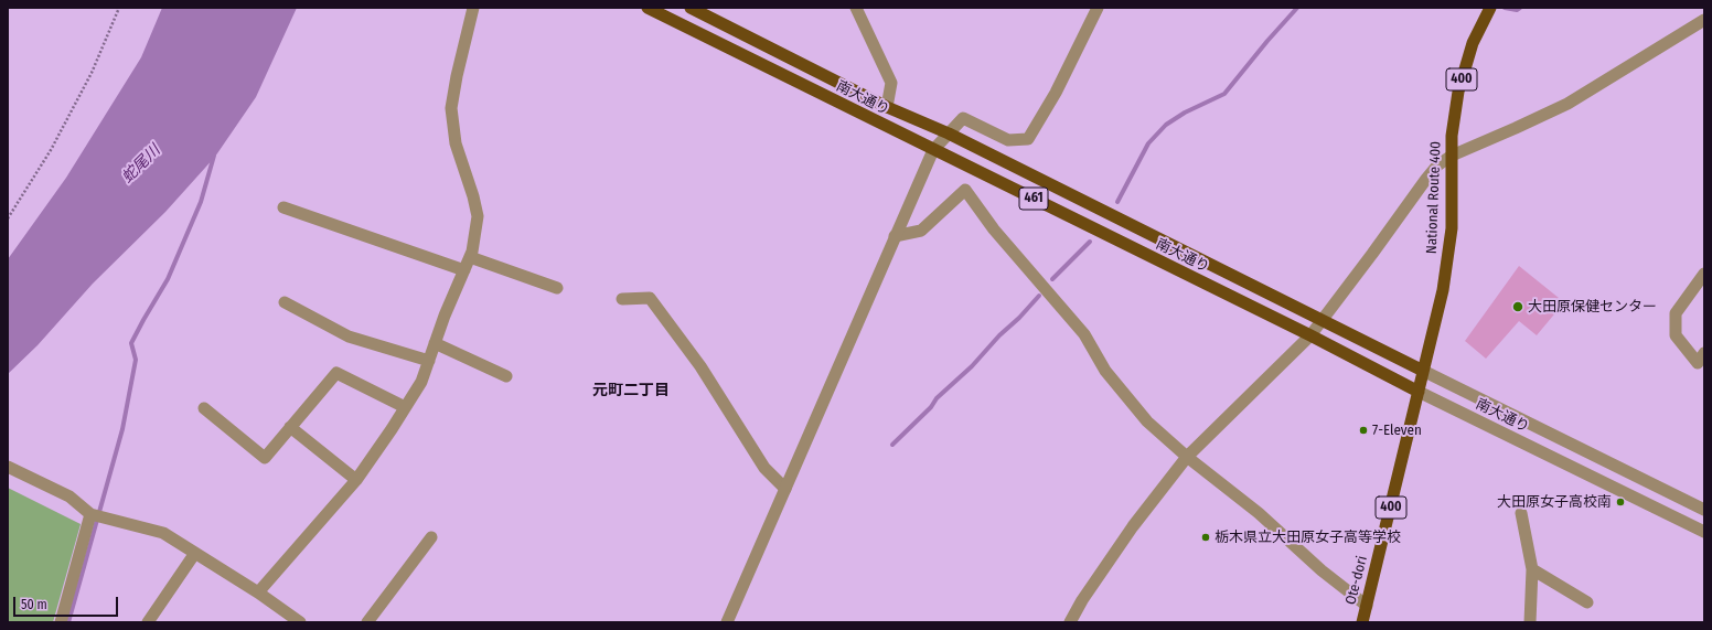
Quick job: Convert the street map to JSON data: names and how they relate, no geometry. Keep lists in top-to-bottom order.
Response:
{
  "streets": {
    "highway": [
      "400",
      "南大通り",
      "National Route 400",
      "461",
      "Ote-dori"
    ]
  },
  "crossings": [
    ["南大通り", "National Route 400"],
    ["南大通り", "Ote-dori"],
    ["National Route 400", "Ote-dori"]
  ],
  "districts": ["元町二丁目"],
  "water": ["蛇尾川"],
  "places": [
    "大田原保健センター",
    "7-Eleven",
    "大田原女子高校南",
    "栃木県立大田原女子高等学校"
  ],
  "scale_bar": "50 m"
}
